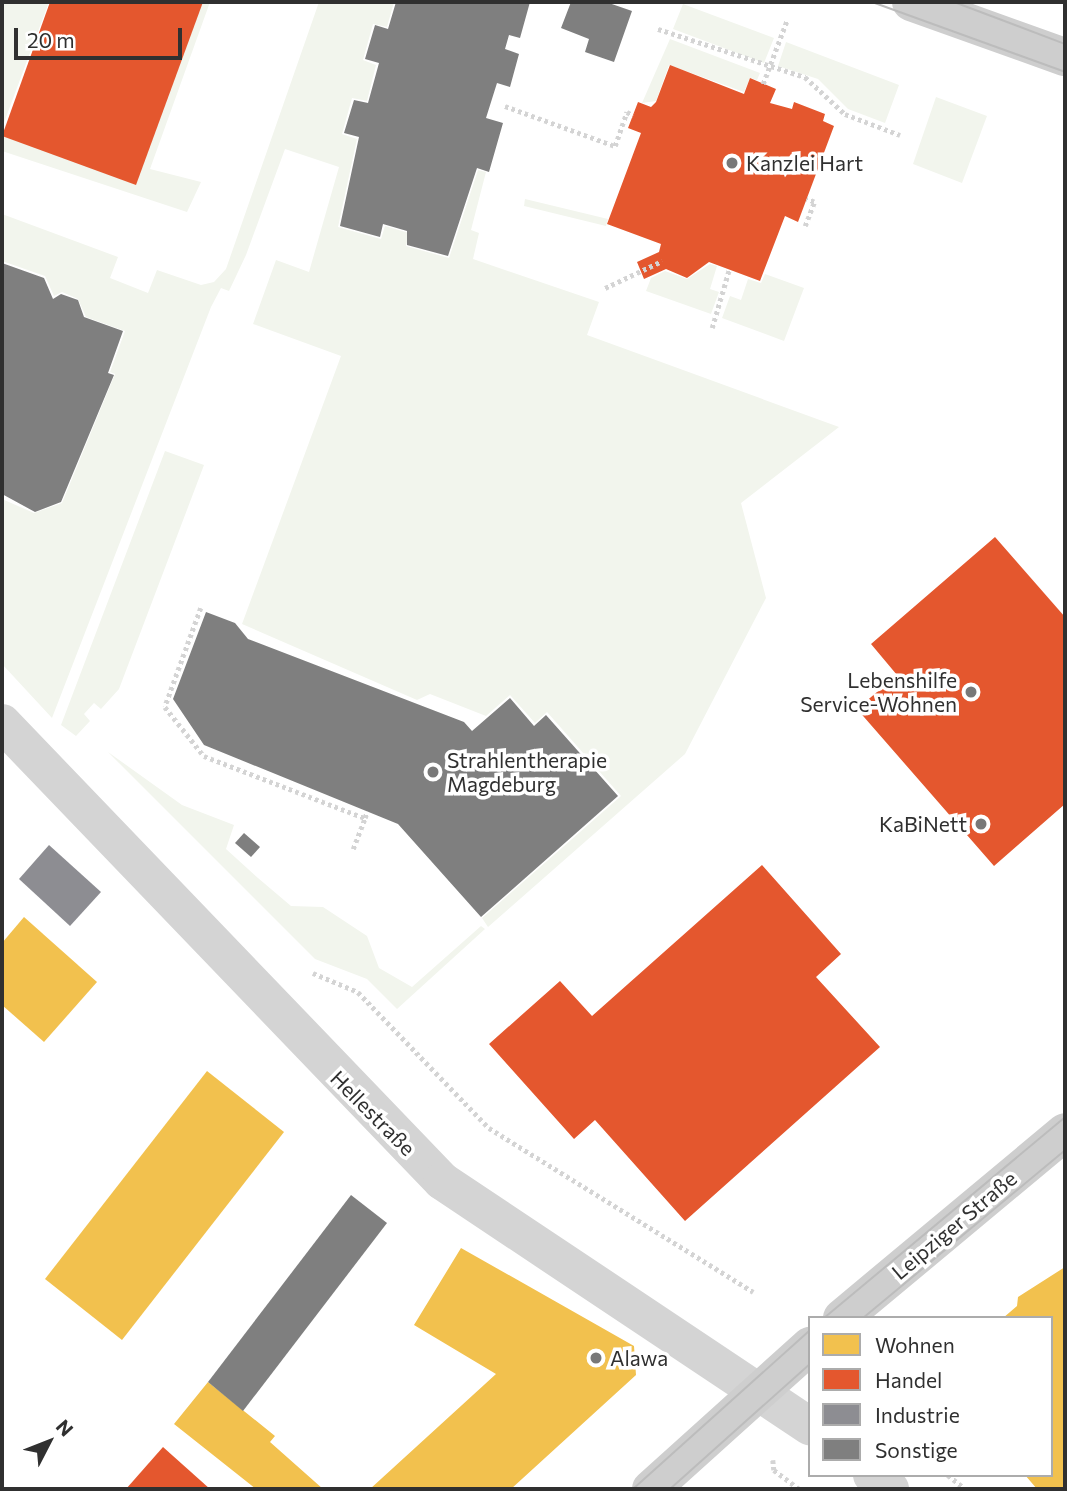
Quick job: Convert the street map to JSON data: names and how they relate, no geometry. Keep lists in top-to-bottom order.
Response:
{
  "streets": {
    "main road": ["Leipziger Straße"],
    "street": ["Hellestraße"]
  },
  "places": [
    "Kanzlei Hart",
    "Lebenshilfe Service-Wohnen",
    "Strahlentherapie Magdeburg",
    "KaBiNett",
    "Alawa"
  ],
  "legend": [
    "Wohnen",
    "Handel",
    "Industrie",
    "Sonstige"
  ],
  "scale_bar": "20 m",
  "north": "top right"
}
